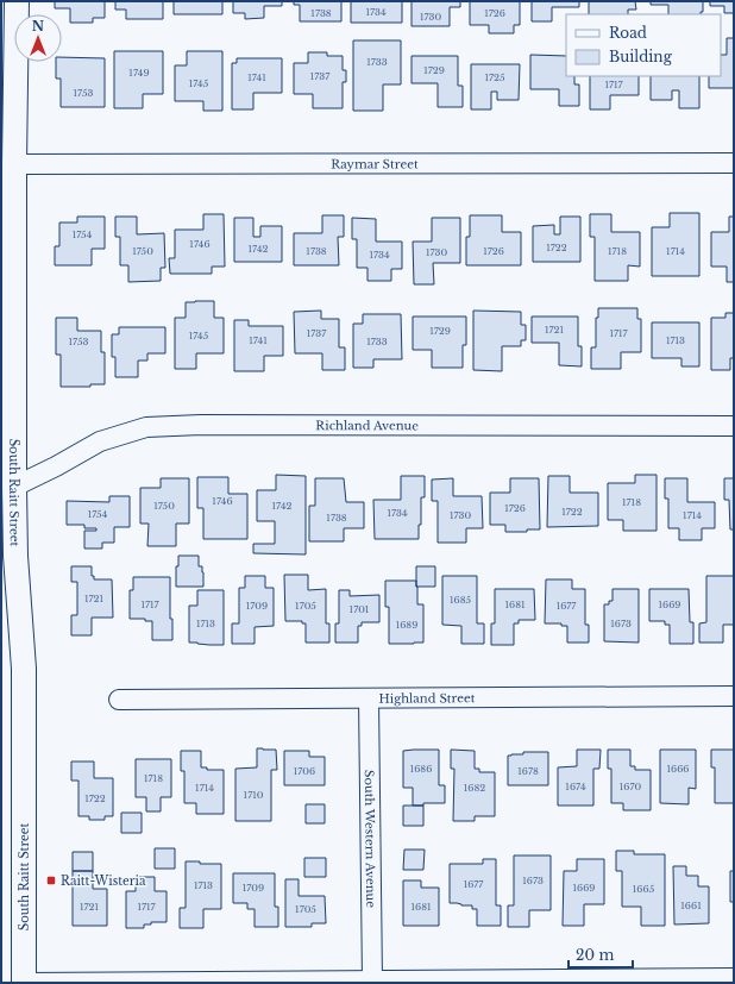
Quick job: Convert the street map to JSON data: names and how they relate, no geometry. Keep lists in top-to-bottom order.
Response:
{
  "streets": {
    "street": [
      "Raymar Street",
      "Richland Avenue",
      "South Raitt Street",
      "Highland Street",
      "South Western Avenue"
    ]
  },
  "crossings": [
    ["Raymar Street", "South Raitt Street"],
    ["Richland Avenue", "South Raitt Street"],
    ["Highland Street", "South Western Avenue"]
  ],
  "places": {
    "transit": ["Raitt-Wisteria"]
  },
  "house_numbers": [
    "1734",
    "1738",
    "1726",
    "1730",
    "1733",
    "1729",
    "1749",
    "1737",
    "1741",
    "1725",
    "1745",
    "1717",
    "1753",
    "1754",
    "1746",
    "1722",
    "1742",
    "1750",
    "1738",
    "1726",
    "1718",
    "1714",
    "1730",
    "1734",
    "1721",
    "1729",
    "1737",
    "1717",
    "1745",
    "1741",
    "1713",
    "1753",
    "1733",
    "1746",
    "1718",
    "1750",
    "1742",
    "1726",
    "1722",
    "1734",
    "1754",
    "1730",
    "1714",
    "1738",
    "1721",
    "1685",
    "1717",
    "1681",
    "1669",
    "1709",
    "1705",
    "1677",
    "1701",
    "1713",
    "1673",
    "1689",
    "1686",
    "1666",
    "1706",
    "1678",
    "1718",
    "1674",
    "1670",
    "1714",
    "1682",
    "1710",
    "1722",
    "1673",
    "1677",
    "1713",
    "1709",
    "1669",
    "1665",
    "1661",
    "1721",
    "1717",
    "1681",
    "1705"
  ],
  "legend": ["Road", "Building"],
  "scale_bar": "20 m",
  "north": "top"
}
